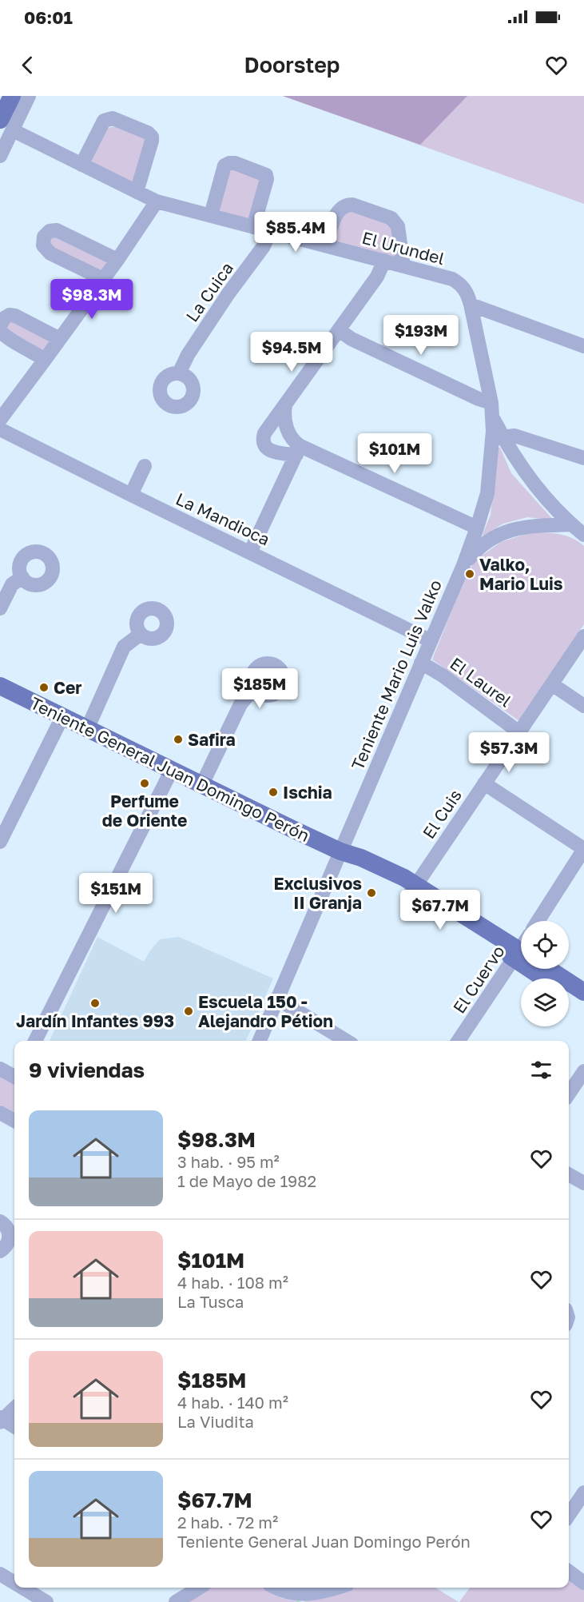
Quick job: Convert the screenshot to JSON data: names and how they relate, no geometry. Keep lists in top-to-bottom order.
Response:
{
  "streets": {
    "main road": ["Teniente General Juan Domingo Perón"],
    "street": [
      "El Urundel",
      "La Cuica",
      "La Mandioca",
      "Teniente Mario Luis Valko",
      "El Laurel",
      "El Cuis",
      "El Cuervo"
    ]
  },
  "crossings": [
    ["El Urundel", "La Cuica"],
    ["El Urundel", "Teniente Mario Luis Valko"],
    ["La Mandioca", "Teniente Mario Luis Valko"],
    ["Teniente Mario Luis Valko", "El Laurel"],
    ["Teniente Mario Luis Valko", "Teniente General Juan Domingo Perón"],
    ["El Laurel", "El Cuis"],
    ["Teniente General Juan Domingo Perón", "El Cuis"],
    ["Teniente General Juan Domingo Perón", "El Cuervo"]
  ],
  "places": [
    "Valko, Mario Luis",
    "Cer",
    "Safira",
    "Perfume de Oriente",
    "Ischia",
    "Exclusivos II Granja",
    "Jardín Infantes 993",
    "Escuela 150 - Alejandro Pétion"
  ],
  "page": {
    "status": "06:01",
    "header": "Doorstep",
    "price": [
      "$85.4M",
      "$98.3M",
      "$193M",
      "$94.5M",
      "$101M",
      "$185M",
      "$57.3M",
      "$151M",
      "$67.7M"
    ],
    "heading": "9 viviendas",
    "list": [
      {
        "name": "$98.3M",
        "note": "3 hab. · 95 m² · 1 de Mayo de 1982"
      },
      {
        "name": "$101M",
        "note": "4 hab. · 108 m² · La Tusca"
      },
      {
        "name": "$185M",
        "note": "4 hab. · 140 m² · La Viudita"
      },
      {
        "name": "$67.7M",
        "note": "2 hab. · 72 m² · Teniente General Juan Domingo Perón"
      }
    ]
  }
}
